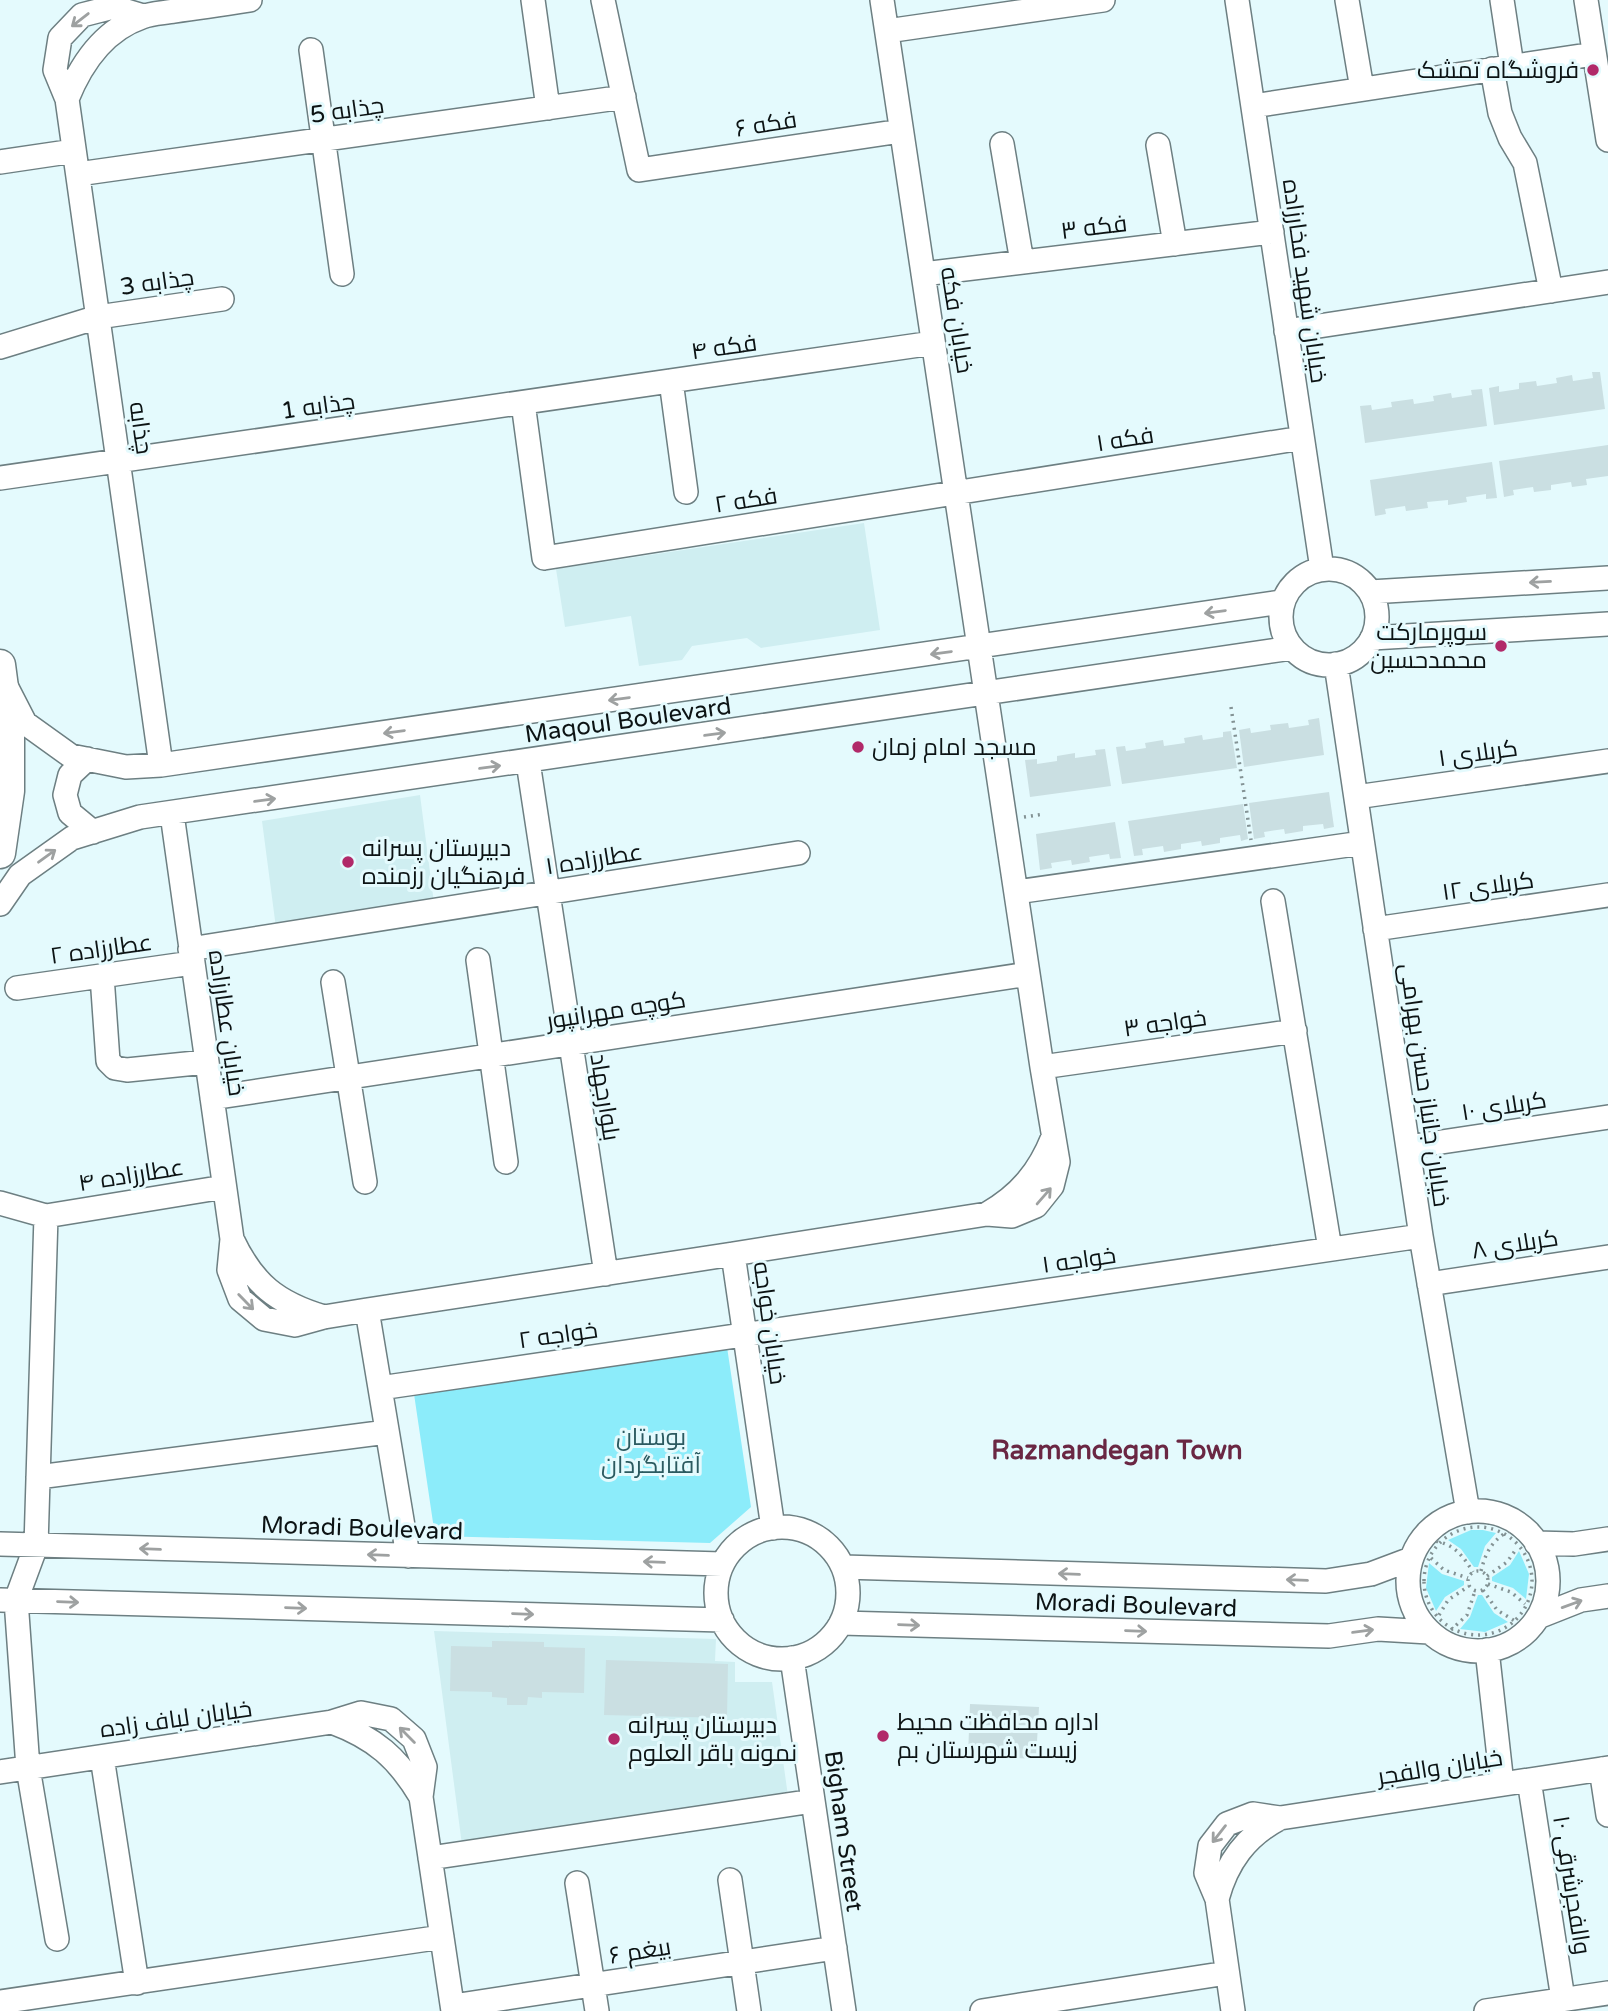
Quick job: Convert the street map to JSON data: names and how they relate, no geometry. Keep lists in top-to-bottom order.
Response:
{
  "streets": {
    "street": [
      "چذابه 5",
      "فکه ۶",
      "فکه ۳",
      "خیابان شهید فخارزاده",
      "چذابه 3",
      "خیابان فکه",
      "فکه ۴",
      "چذابه 1",
      "چذابه",
      "فکه ۱",
      "فکه ۲",
      "Maqoul Boulevard",
      "کربلای ۱",
      "عطارزاده ۱",
      "کربلای ۱۲",
      "عطارزاده ۲",
      "کوچه مهرانپور",
      "خیابان عطارزاده",
      "خواجه ۳",
      "خیابان جانباز حسن بهرامی",
      "بلوارجهاد",
      "کربلای ۱۰",
      "عطارزاده ۴",
      "کربلای ۸",
      "خواجه ۱",
      "خیابان خواجه",
      "خواجه ۲",
      "Moradi Boulevard",
      "خیابان لباف زاده",
      "خیابان والفجر",
      "Bigham Street",
      "والفجرشرقی ۱۰",
      "بیغم ۶"
    ]
  },
  "crossings": [
    ["چذابه 5", "فکه ۶"],
    ["چذابه 5", "چذابه"],
    ["فکه ۶", "خیابان فکه"],
    ["فکه ۳", "خیابان شهید فخارزاده"],
    ["فکه ۳", "خیابان فکه"],
    ["خیابان شهید فخارزاده", "فکه ۱"],
    ["خیابان شهید فخارزاده", "Maqoul Boulevard"],
    ["خیابان شهید فخارزاده", "خیابان جانباز حسن بهرامی"],
    ["چذابه 3", "چذابه"],
    ["خیابان فکه", "فکه ۴"],
    ["خیابان فکه", "فکه ۱"],
    ["خیابان فکه", "فکه ۲"],
    ["خیابان فکه", "Maqoul Boulevard"],
    ["خیابان فکه", "خیابان خواجه"],
    ["فکه ۴", "چذابه 1"],
    ["فکه ۴", "فکه ۲"],
    ["چذابه 1", "چذابه"],
    ["چذابه 1", "فکه ۲"],
    ["چذابه", "Maqoul Boulevard"],
    ["فکه ۱", "فکه ۲"],
    ["Maqoul Boulevard", "خیابان عطارزاده"],
    ["Maqoul Boulevard", "خیابان جانباز حسن بهرامی"],
    ["Maqoul Boulevard", "بلوارجهاد"],
    ["Maqoul Boulevard", "خیابان خواجه"],
    ["کربلای ۱", "خیابان جانباز حسن بهرامی"],
    ["عطارزاده ۱", "عطارزاده ۲"],
    ["عطارزاده ۱", "خیابان عطارزاده"],
    ["عطارزاده ۱", "بلوارجهاد"],
    ["کربلای ۱۲", "خیابان جانباز حسن بهرامی"],
    ["عطارزاده ۲", "خیابان عطارزاده"],
    ["کوچه مهرانپور", "خیابان عطارزاده"],
    ["کوچه مهرانپور", "بلوارجهاد"],
    ["کوچه مهرانپور", "خیابان خواجه"],
    ["خیابان عطارزاده", "بلوارجهاد"],
    ["خیابان عطارزاده", "عطارزاده ۴"],
    ["خیابان عطارزاده", "خیابان خواجه"],
    ["خواجه ۳", "خیابان خواجه"],
    ["خیابان جانباز حسن بهرامی", "کربلای ۱۰"],
    ["خیابان جانباز حسن بهرامی", "کربلای ۸"],
    ["خیابان جانباز حسن بهرامی", "خواجه ۱"],
    ["خیابان جانباز حسن بهرامی", "Moradi Boulevard"],
    ["خواجه ۱", "خیابان خواجه"],
    ["خواجه ۱", "خواجه ۲"],
    ["خیابان خواجه", "خواجه ۲"],
    ["خیابان خواجه", "Moradi Boulevard"],
    ["خیابان خواجه", "Bigham Street"],
    ["Moradi Boulevard", "Bigham Street"],
    ["خیابان لباف زاده", "بیغم ۶"],
    ["خیابان والفجر", "والفجرشرقی ۱۰"],
    ["Bigham Street", "بیغم ۶"]
  ],
  "districts": ["Razmandegan Town"],
  "parks": ["بوستان آفتابگردان"],
  "places": [
    "فروشگاه تمشک",
    "سوپرمارکت محمدحسین",
    "مسجد امام زمان",
    "دبیرستان پسرانه فرهنگیان رزمنده",
    "اداره محافظت محیط زیست شهرستان بم",
    "دبیرستان پسرانه نمونه باقر العلوم"
  ]
}
